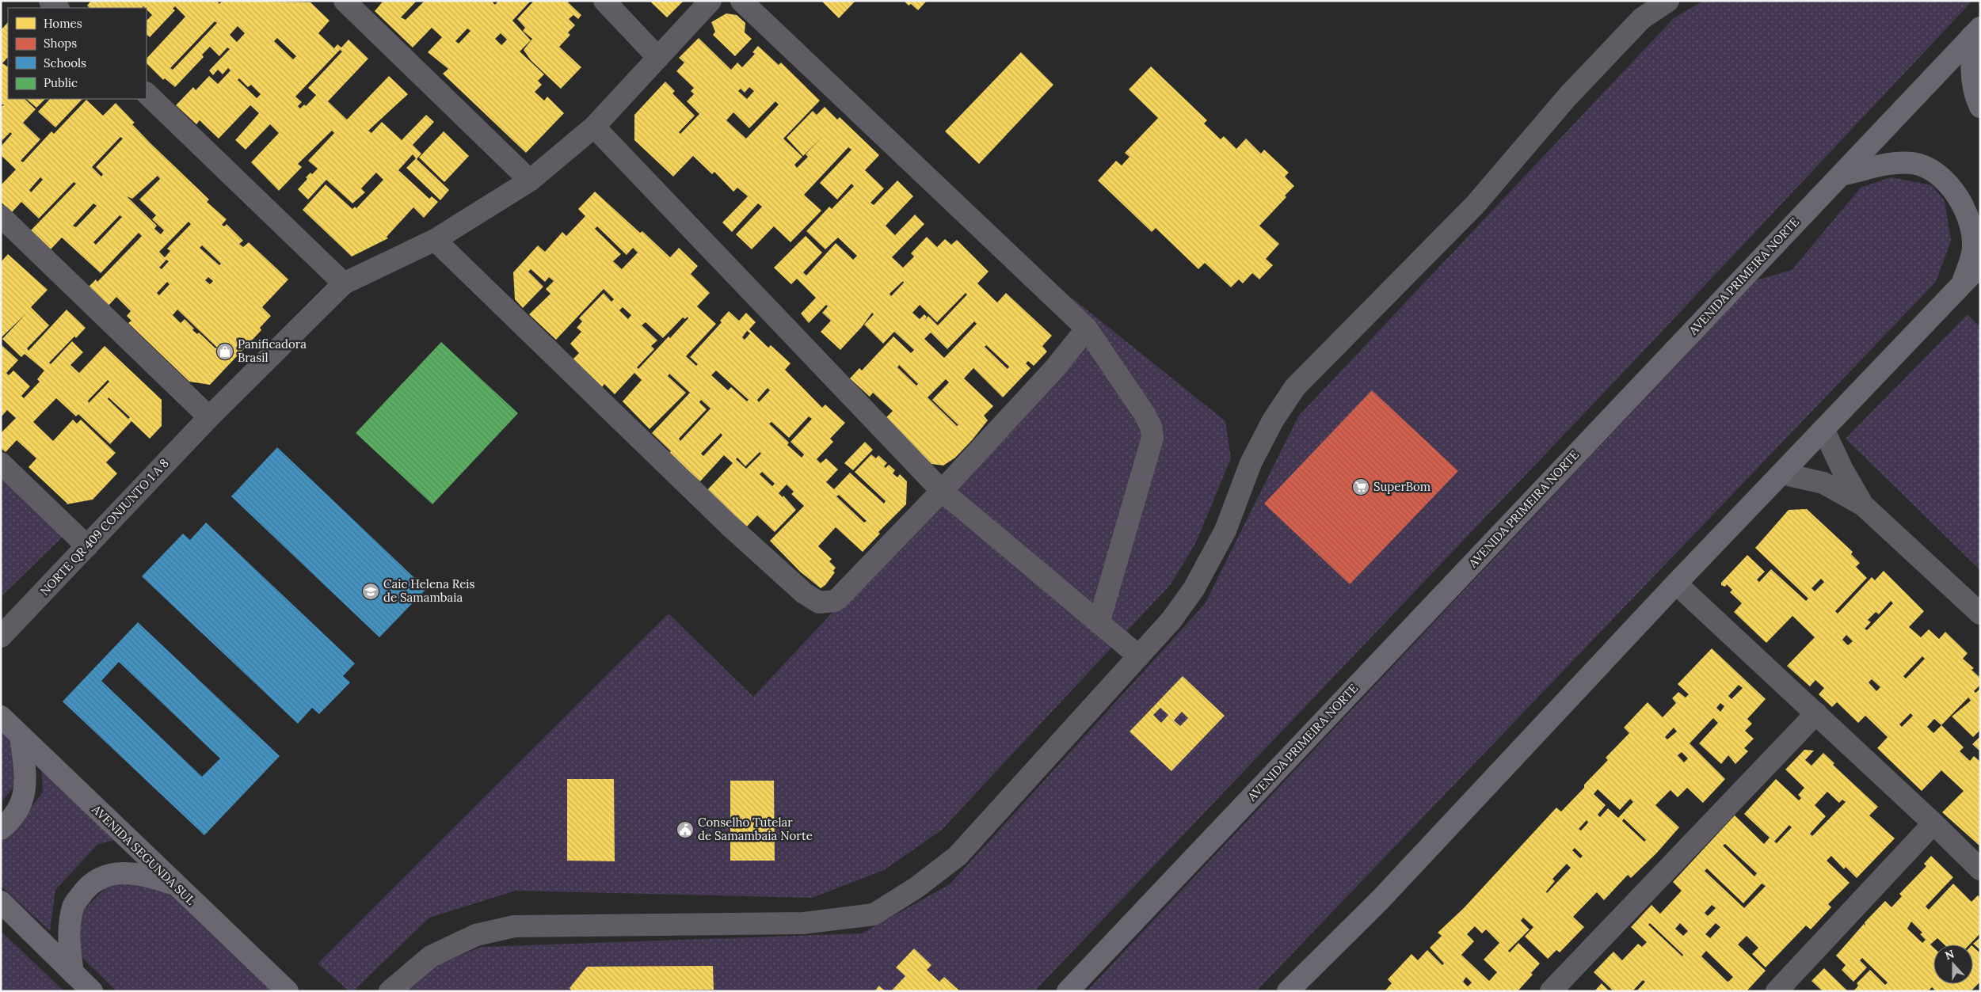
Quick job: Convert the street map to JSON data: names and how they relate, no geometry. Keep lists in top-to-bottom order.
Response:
{
  "streets": {
    "main road": ["AVENIDA PRIMEIRA NORTE", "AVENIDA SEGUNDA SUL"],
    "street": ["NORTE QR 409 CONJUNTO 1 A 8"]
  },
  "places": {
    "shop": ["Panificadora Brasil"],
    "supermarket": ["SuperBom"],
    "school or university": ["Caic Helena Reis de Samambaia"],
    "public building": ["Conselho Tutelar de Samambaia Norte"]
  },
  "legend": [
    "Homes",
    "Shops",
    "Schools",
    "Public"
  ],
  "north": "top"
}
